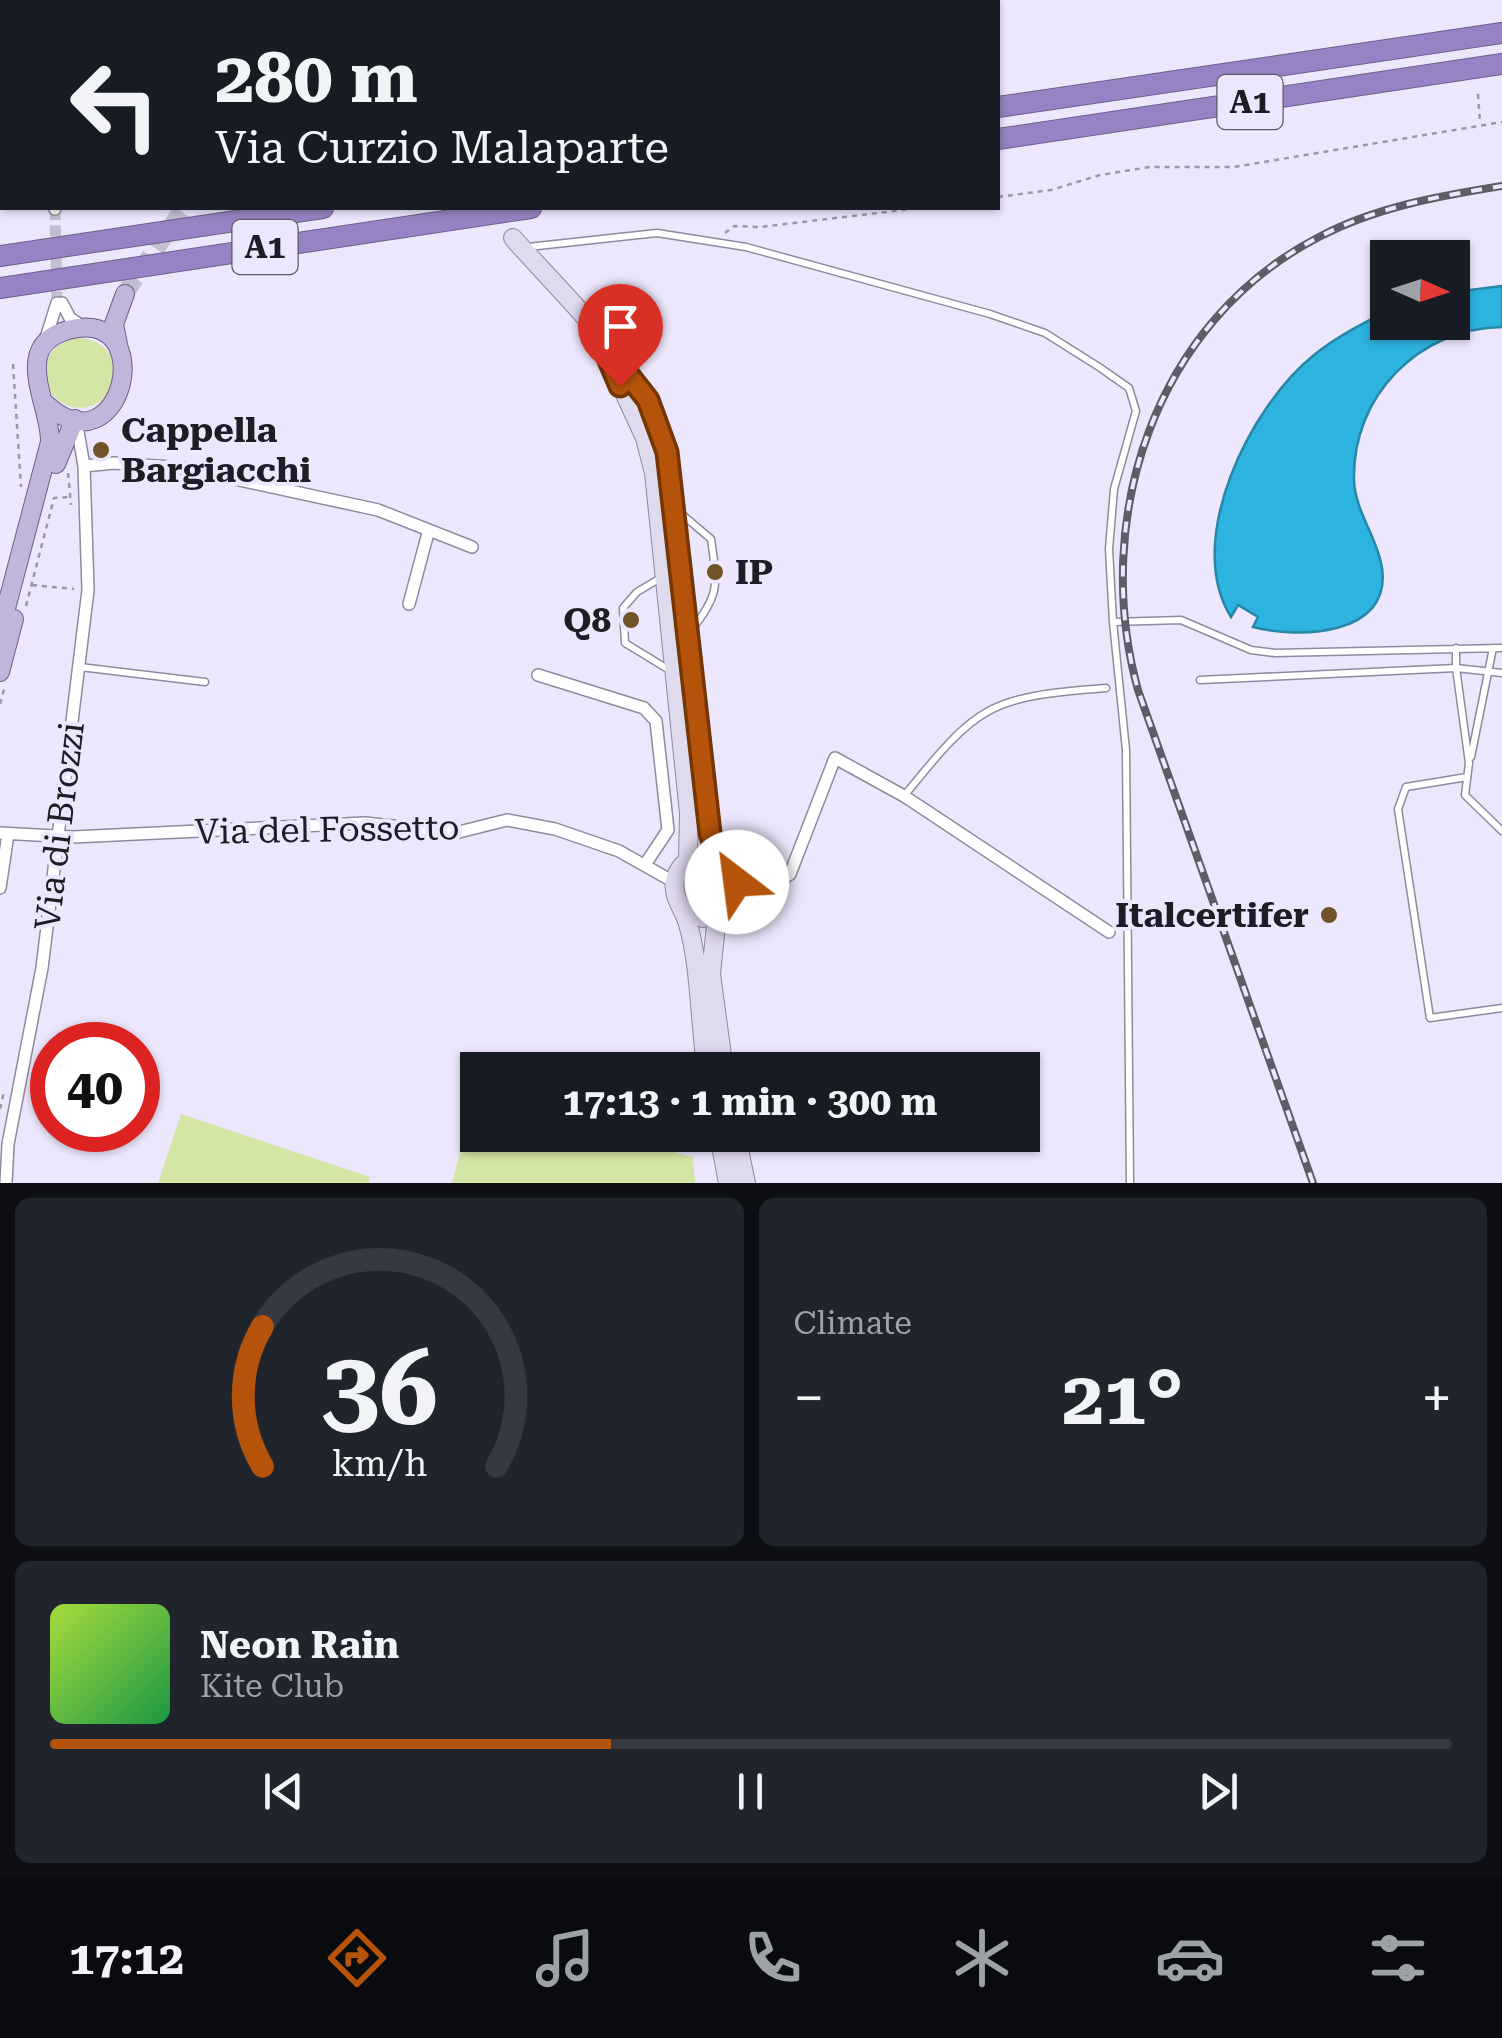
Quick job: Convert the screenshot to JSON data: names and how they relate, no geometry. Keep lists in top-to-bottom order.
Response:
{
  "streets": {
    "highway": ["A1"],
    "street": ["Via di Brozzi", "Via del Fossetto"]
  },
  "crossings": [
    ["Via di Brozzi", "Via del Fossetto"]
  ],
  "places": [
    "Cappella Bargiacchi",
    "IP",
    "Q8",
    "Italcertifer"
  ],
  "north": "right",
  "page": {
    "turn": ["280 m", "Via Curzio Malaparte"],
    "limit": "40",
    "trip": "17:13 · 1 min · 300 m",
    "tile": "Climate",
    "heat": ["−", "21°", "+"],
    "song": ["Neon Rain", "Kite Club"],
    "tabs": "17:12",
    "gauge": ["36", "km/h"]
  }
}
